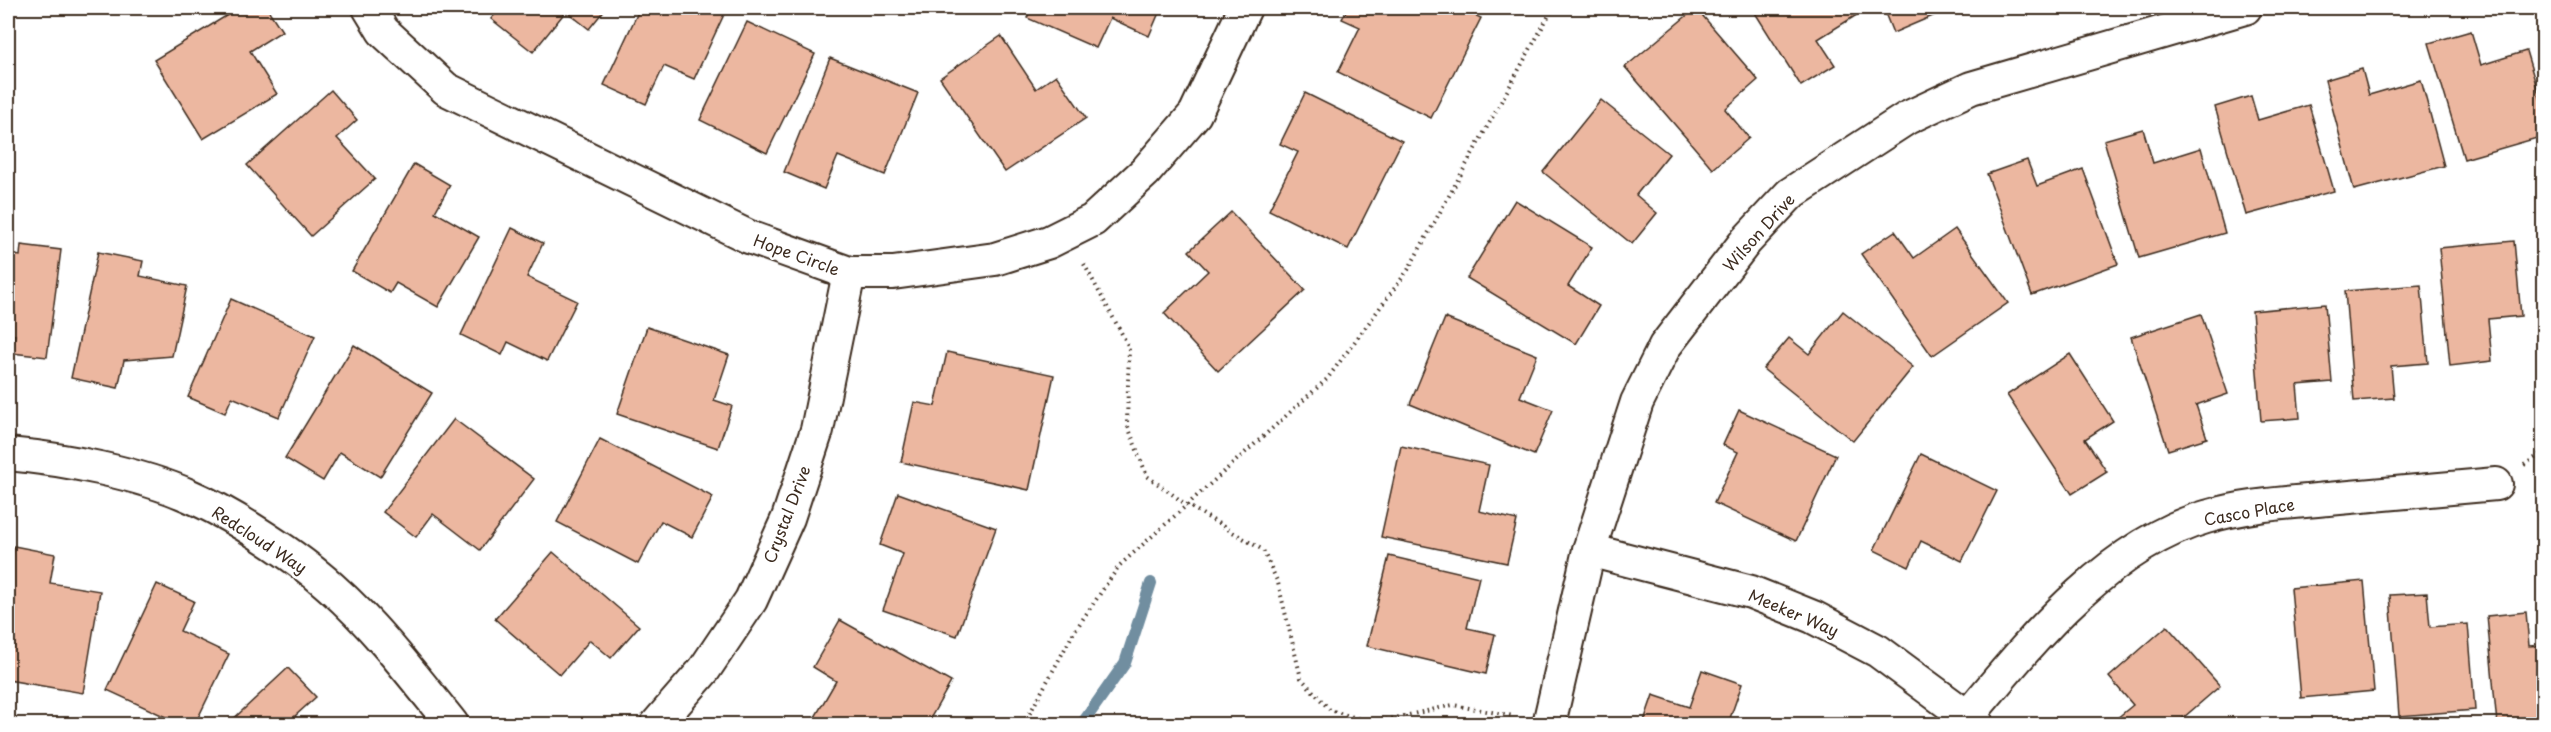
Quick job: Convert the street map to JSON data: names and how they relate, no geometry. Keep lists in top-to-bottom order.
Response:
{
  "streets": {
    "street": [
      "Wilson Drive",
      "Hope Circle",
      "Casco Place",
      "Crystal Drive",
      "Redcloud Way",
      "Meeker Way"
    ]
  },
  "crossings": [
    ["Wilson Drive", "Meeker Way"],
    ["Hope Circle", "Crystal Drive"],
    ["Casco Place", "Meeker Way"]
  ]
}
